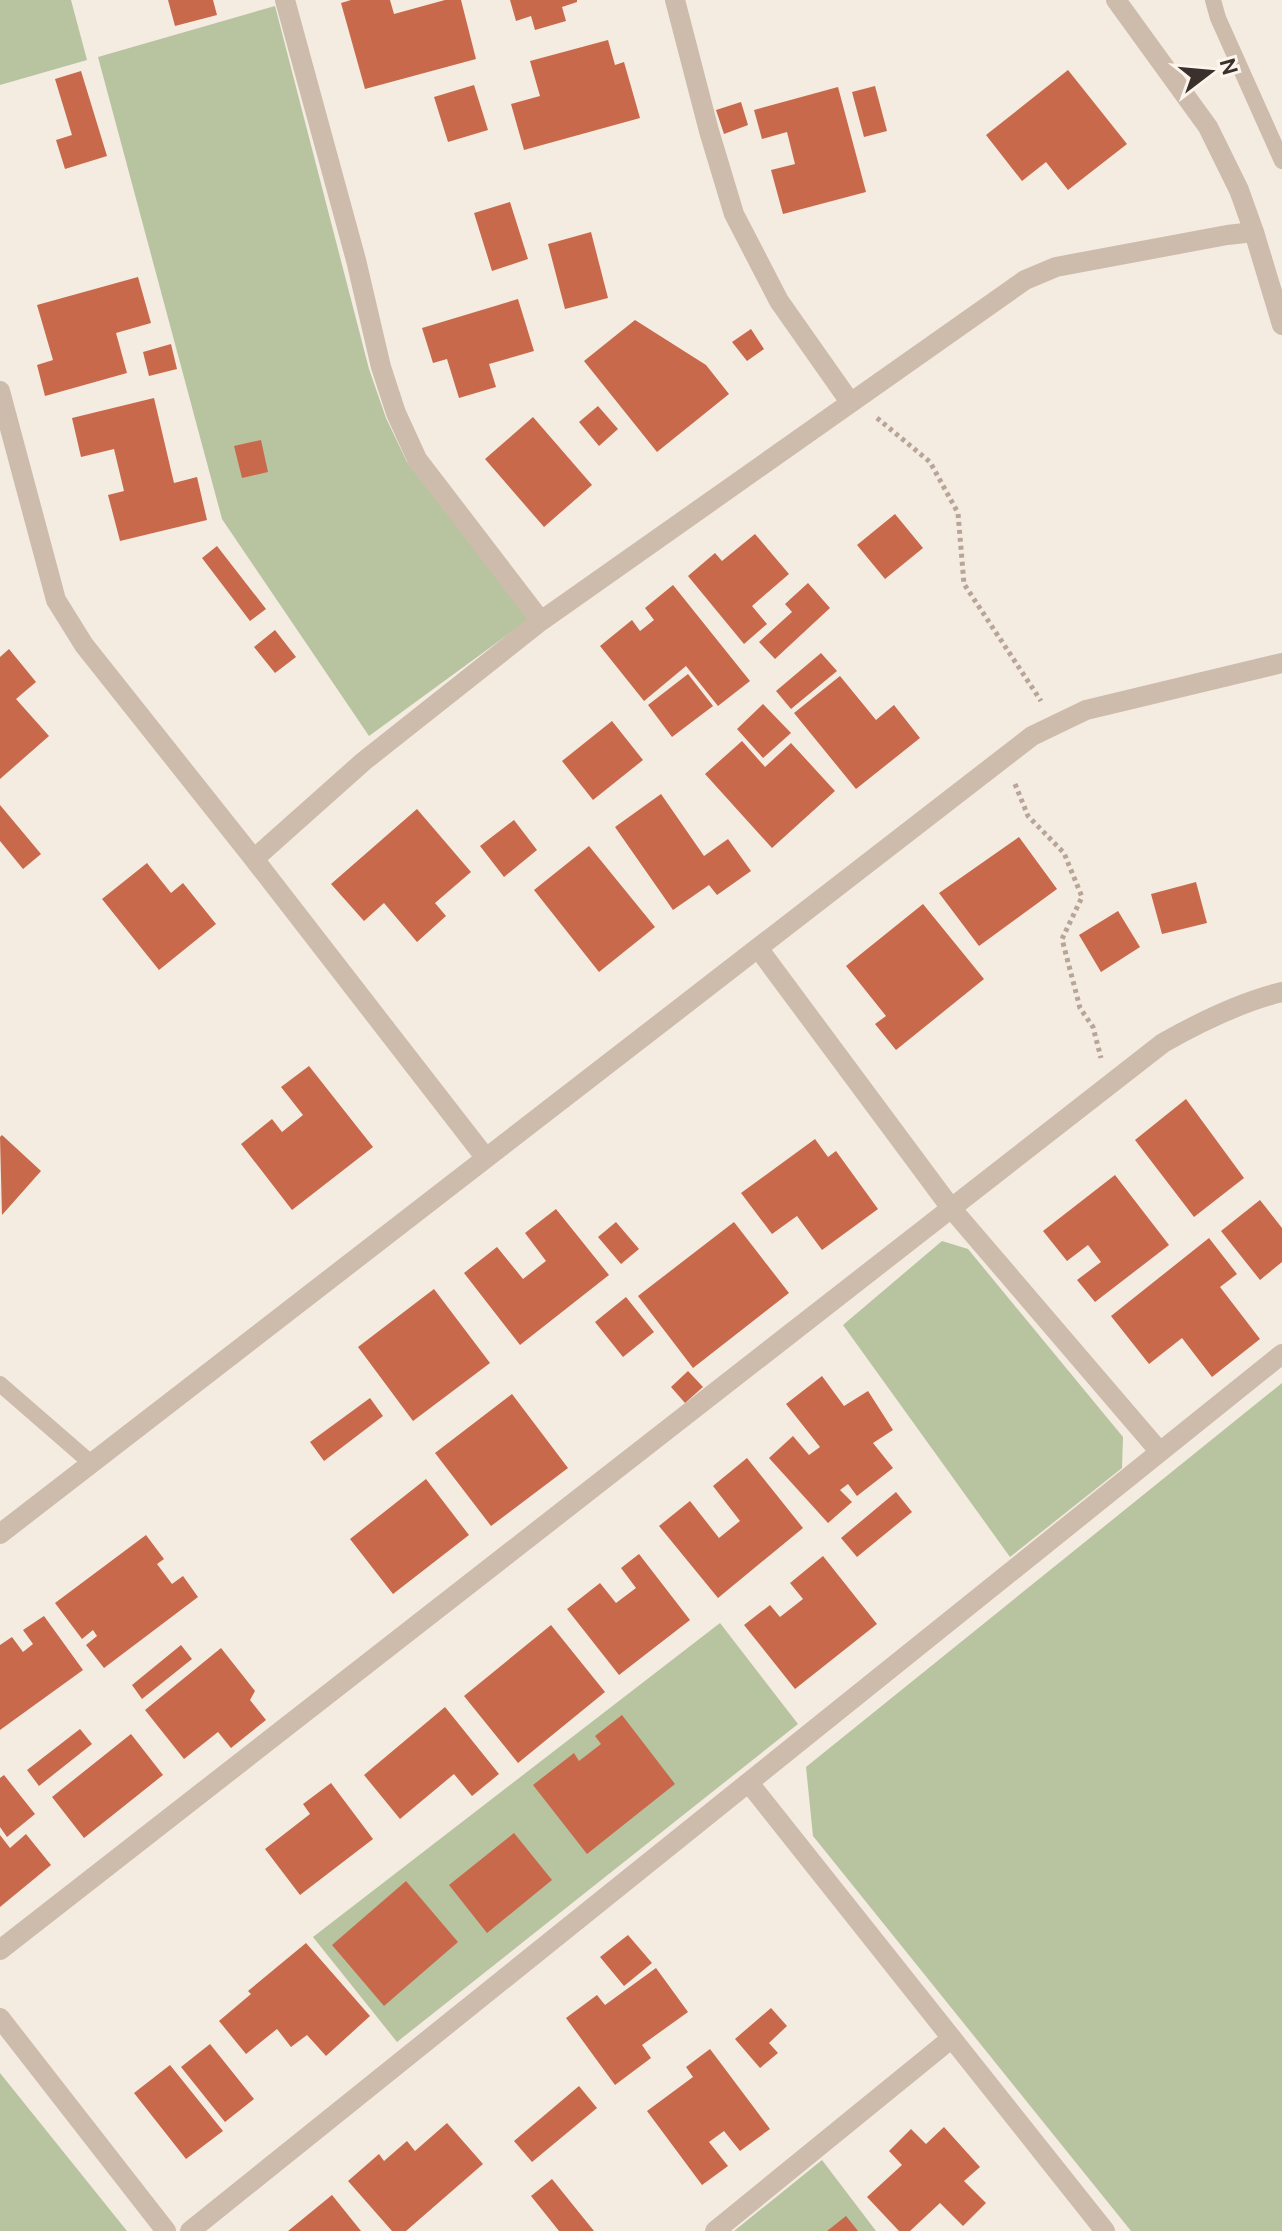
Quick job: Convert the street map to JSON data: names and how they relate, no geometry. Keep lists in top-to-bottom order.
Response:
{
  "north": "right"
}
